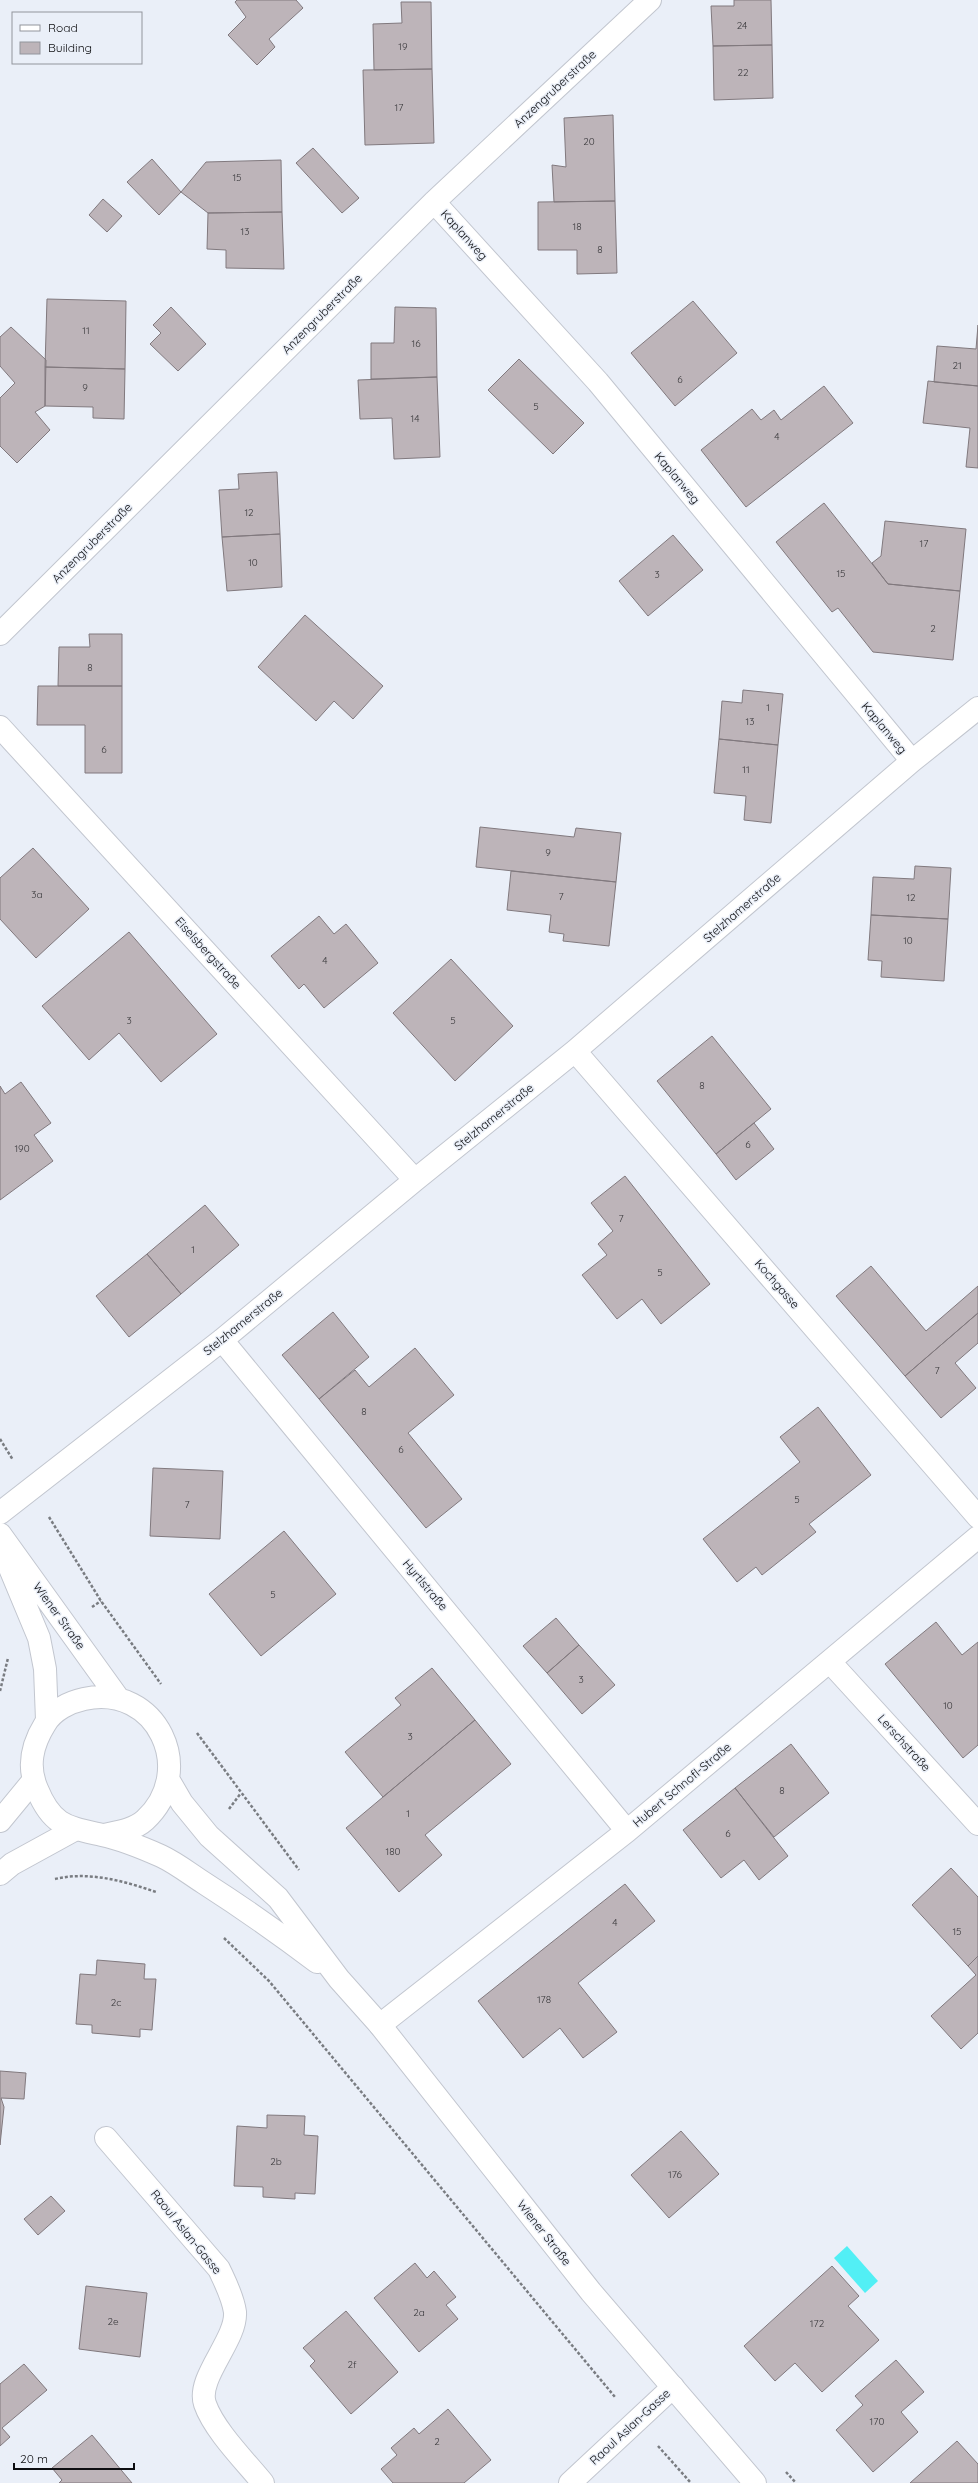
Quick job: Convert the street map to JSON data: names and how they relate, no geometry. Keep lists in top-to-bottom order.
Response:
{
  "streets": {
    "street": [
      "Anzengruberstraße",
      "Kaplanweg",
      "Stelzhamerstraße",
      "Eiselsbergstraße",
      "Kochgasse",
      "Hyrtlstraße",
      "Wiener Straße",
      "Lerschstraße",
      "Hubert Schnofl-Straße",
      "Raoul Aslan-Gasse"
    ]
  },
  "crossings": [
    ["Anzengruberstraße", "Kaplanweg"],
    ["Kaplanweg", "Stelzhamerstraße"],
    ["Stelzhamerstraße", "Eiselsbergstraße"],
    ["Stelzhamerstraße", "Kochgasse"],
    ["Stelzhamerstraße", "Hyrtlstraße"],
    ["Hyrtlstraße", "Hubert Schnofl-Straße"],
    ["Wiener Straße", "Hubert Schnofl-Straße"],
    ["Wiener Straße", "Raoul Aslan-Gasse"],
    ["Lerschstraße", "Hubert Schnofl-Straße"]
  ],
  "house_numbers": [
    "24",
    "19",
    "22",
    "17",
    "20",
    "15",
    "18",
    "13",
    "8",
    "11",
    "16",
    "21",
    "6",
    "9",
    "5",
    "14",
    "4",
    "12",
    "17",
    "10",
    "15",
    "3",
    "2",
    "8",
    "1",
    "13",
    "6",
    "11",
    "9",
    "3a",
    "7",
    "12",
    "10",
    "4",
    "3",
    "5",
    "8",
    "6",
    "190",
    "7",
    "1",
    "5",
    "7",
    "8",
    "6",
    "5",
    "7",
    "5",
    "3",
    "10",
    "3",
    "8",
    "1",
    "6",
    "180",
    "4",
    "15",
    "178",
    "2c",
    "2b",
    "176",
    "2a",
    "2e",
    "172",
    "2f",
    "170",
    "2"
  ],
  "legend": ["Road", "Building"],
  "scale_bar": "20 m"
}
